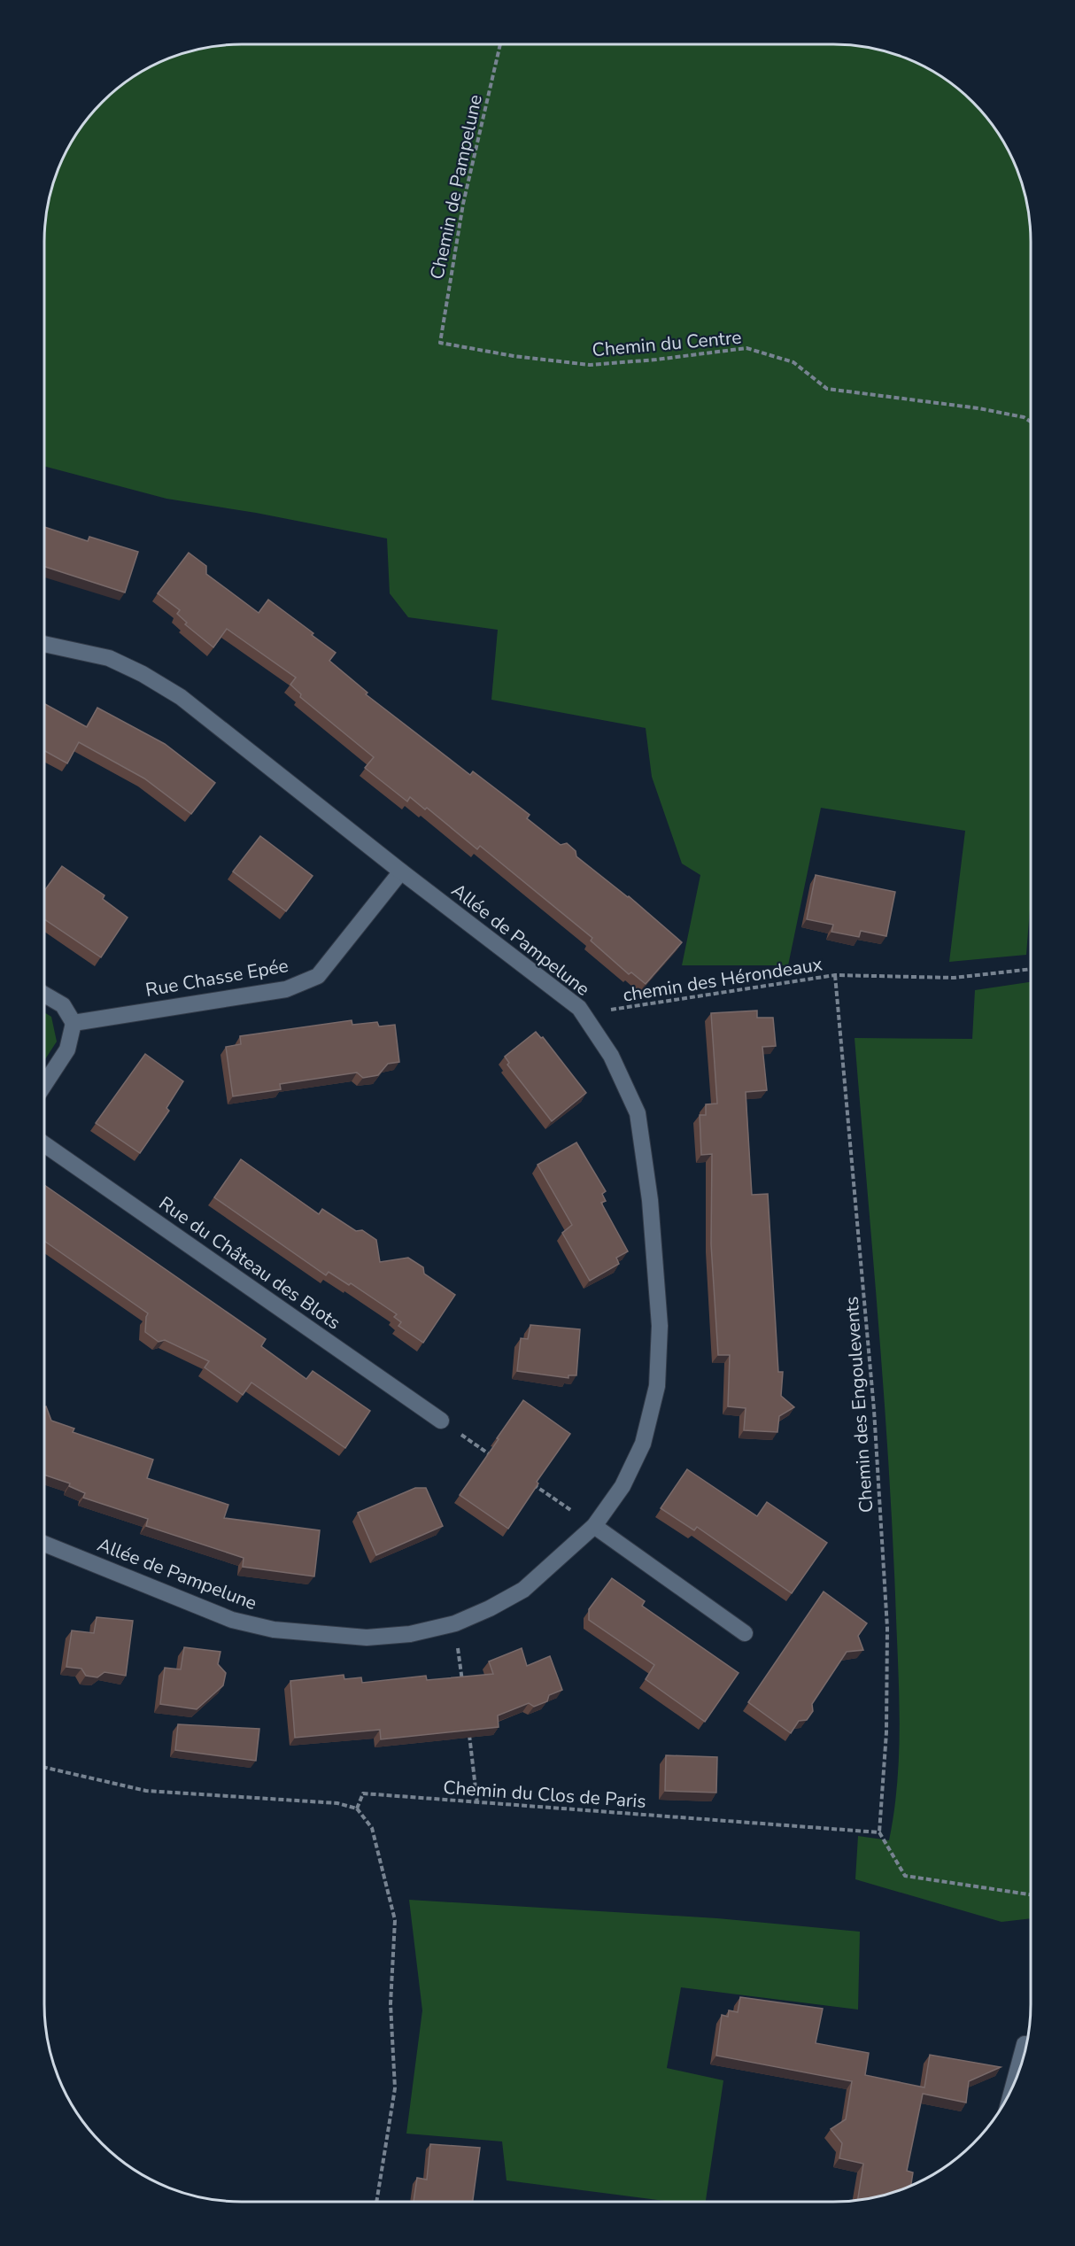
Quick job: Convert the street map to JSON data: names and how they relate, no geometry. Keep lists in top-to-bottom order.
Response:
{
  "streets": {
    "street": ["Allée de Pampelune", "Rue Chasse Epée", "Rue du Château des Blots"],
    "path": [
      "Chemin de Pampelune",
      "Chemin du Centre",
      "chemin des Hérondeaux",
      "Chemin des Engoulevents",
      "Chemin du Clos de Paris"
    ]
  },
  "crossings": [
    ["Chemin de Pampelune", "Chemin du Centre"],
    ["Allée de Pampelune", "Rue Chasse Epée"],
    ["Allée de Pampelune", "chemin des Hérondeaux"],
    ["chemin des Hérondeaux", "Chemin des Engoulevents"],
    ["Chemin des Engoulevents", "Chemin du Clos de Paris"]
  ]
}
